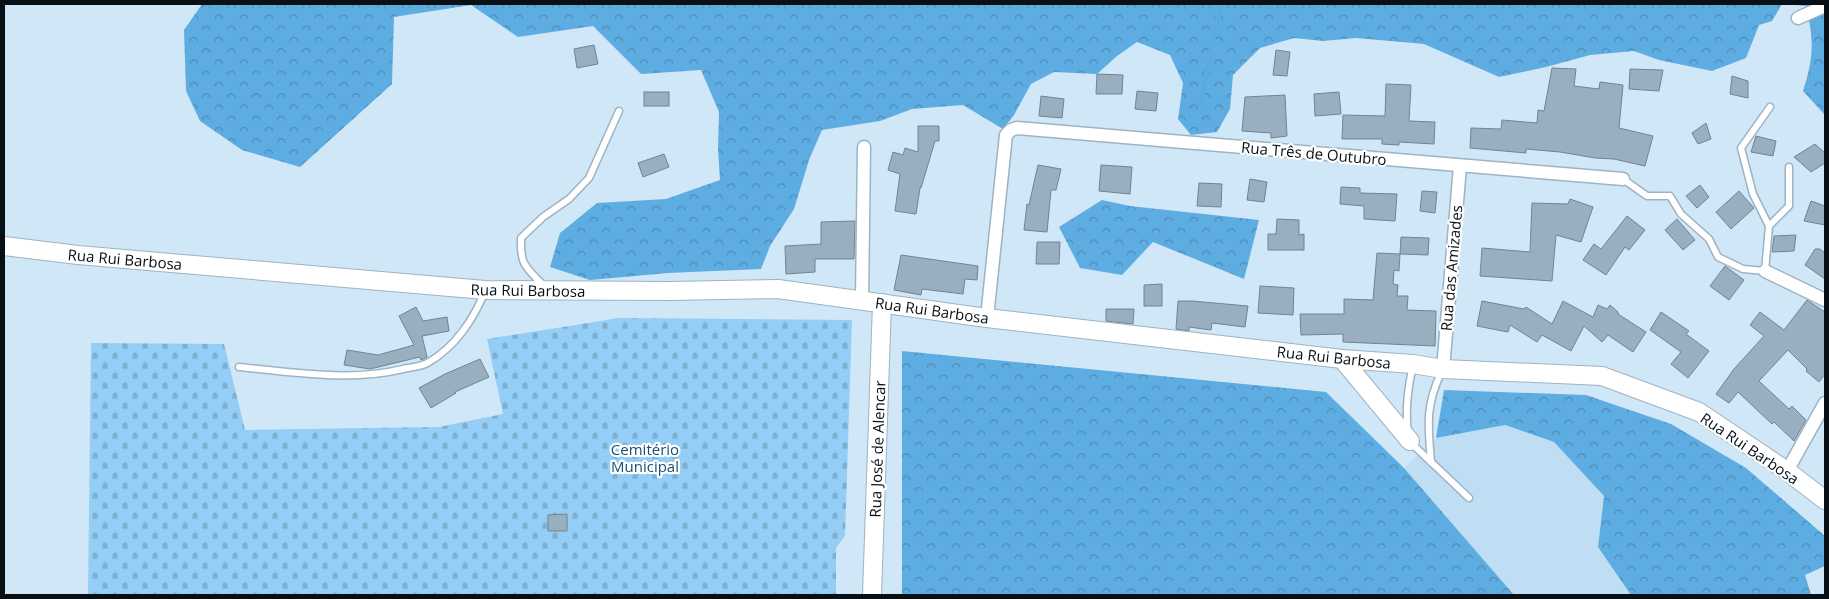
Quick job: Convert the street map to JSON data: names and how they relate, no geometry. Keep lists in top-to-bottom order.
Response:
{
  "streets": {
    "main road": ["Rua Rui Barbosa", "Rua José de Alencar"],
    "street": ["Rua Três de Outubro", "Rua das Amizades"]
  },
  "crossings": [
    ["Rua Três de Outubro", "Rua Rui Barbosa"],
    ["Rua Três de Outubro", "Rua das Amizades"],
    ["Rua Rui Barbosa", "Rua das Amizades"],
    ["Rua Rui Barbosa", "Rua José de Alencar"]
  ],
  "parks": ["Cemitério Municipal"]
}
